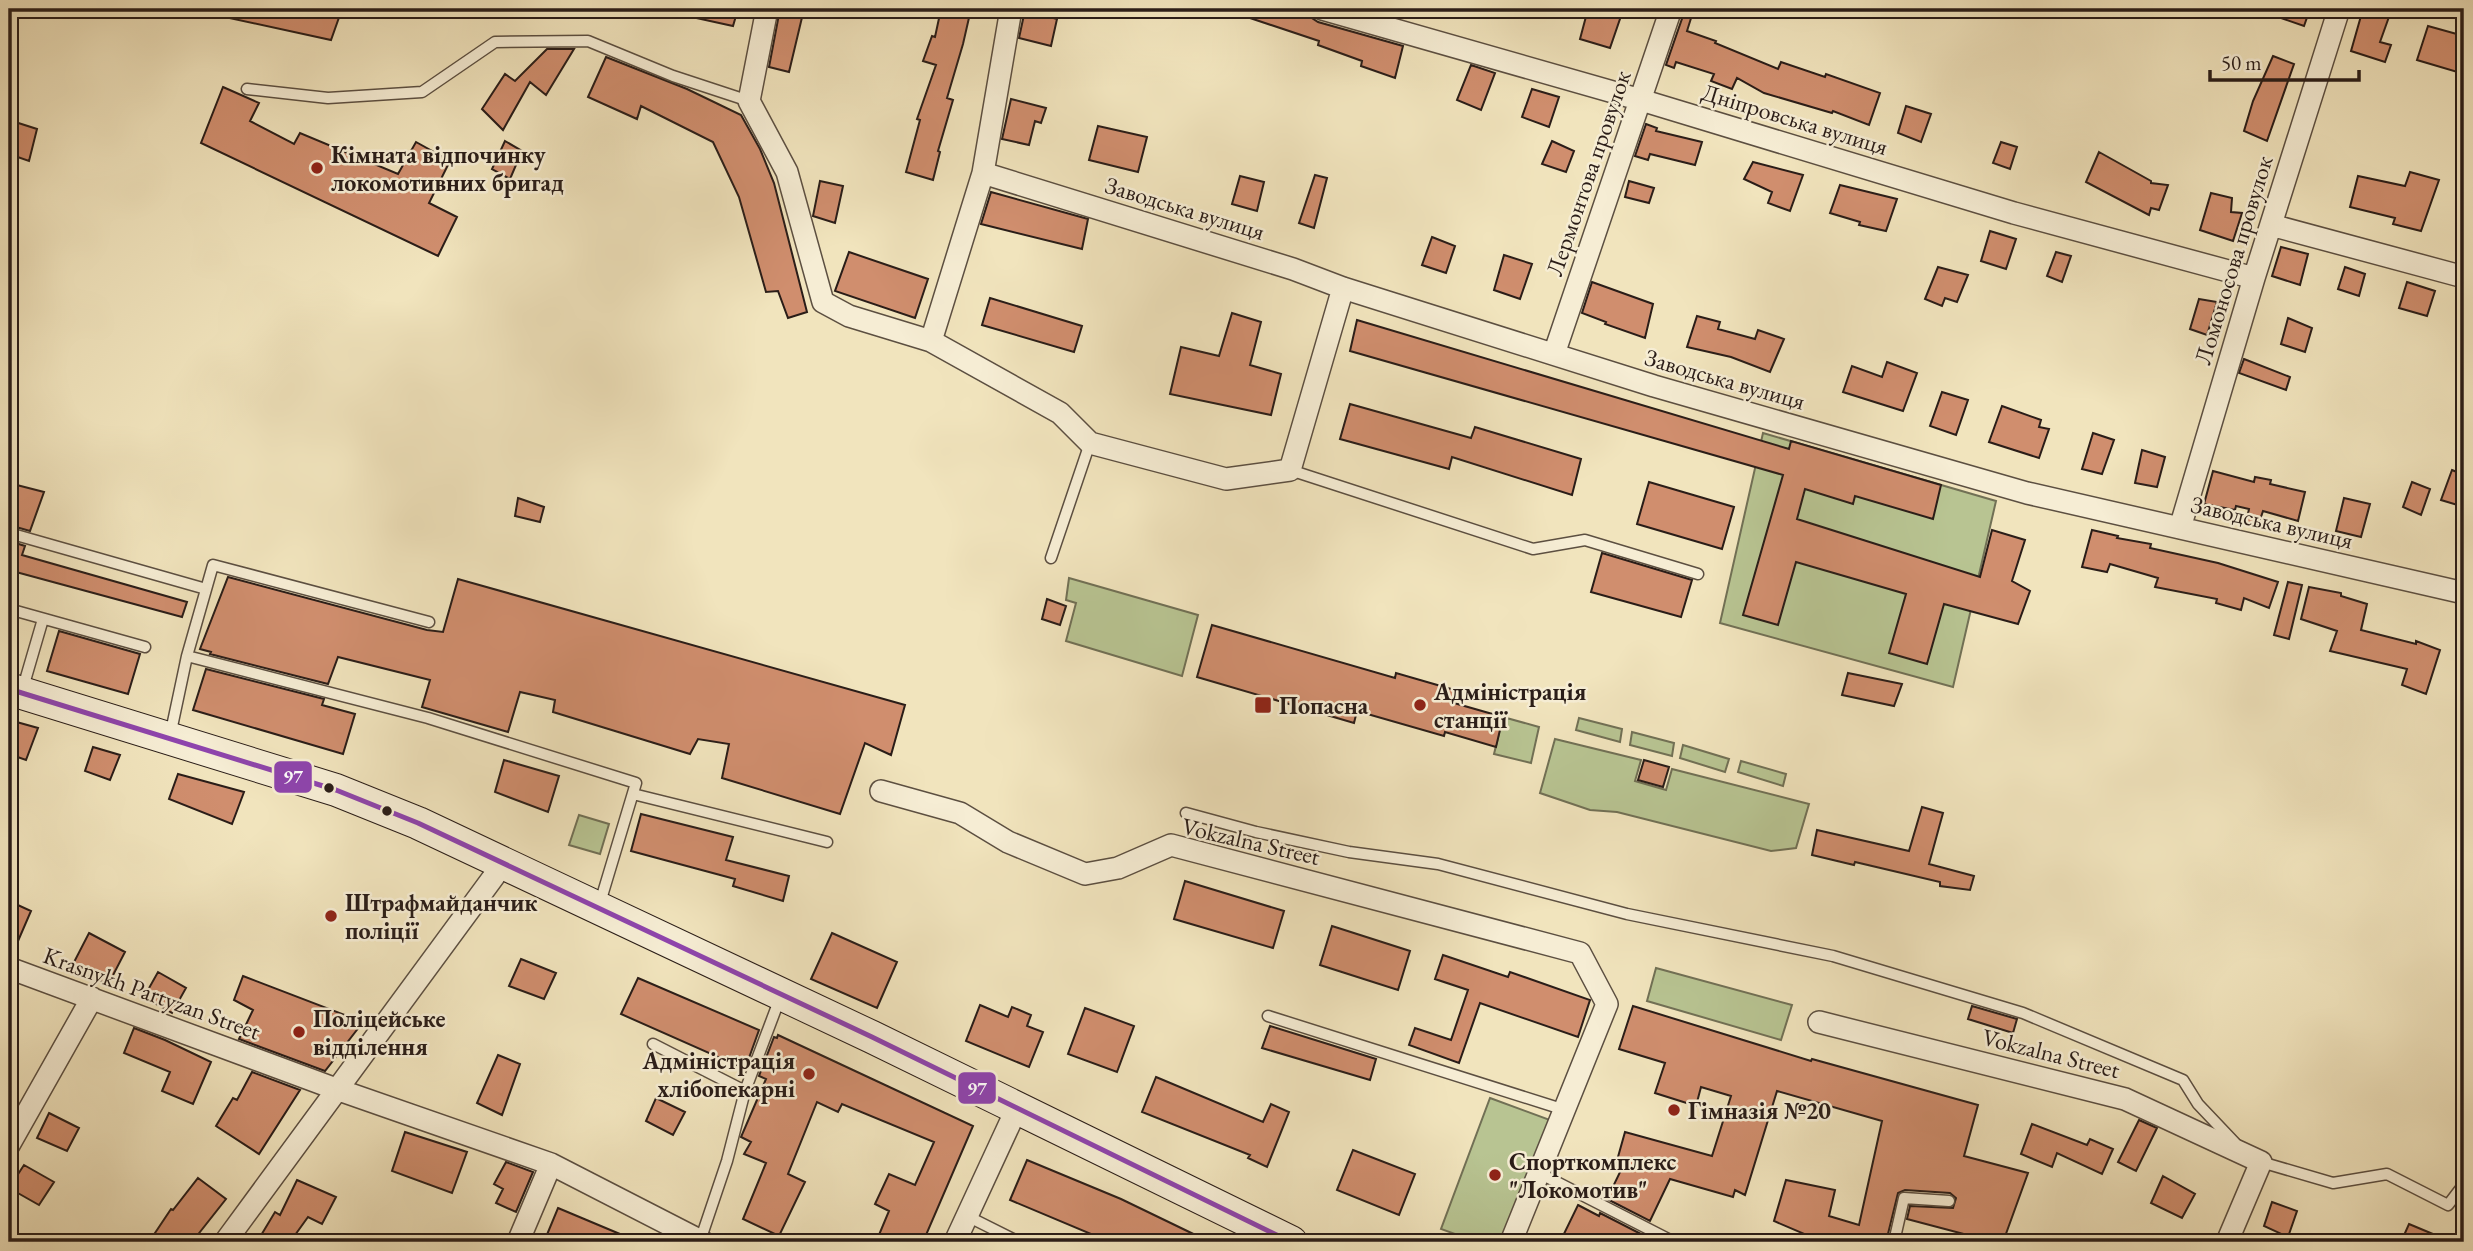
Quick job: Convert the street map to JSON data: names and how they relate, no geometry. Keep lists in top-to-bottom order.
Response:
{
  "streets": {
    "street": [
      "Дніпровська вулиця",
      "Лермонтова провулок",
      "Заводська вулиця",
      "Ломоносова провулок",
      "Vokzalna Street",
      "Krasnykh Partyzan Street"
    ]
  },
  "crossings": [
    ["Дніпровська вулиця", "Лермонтова провулок"],
    ["Дніпровська вулиця", "Ломоносова провулок"],
    ["Лермонтова провулок", "Заводська вулиця"],
    ["Заводська вулиця", "Ломоносова провулок"]
  ],
  "places": {
    "other": [
      "Кімната відпочинку локомотивних бригад",
      "Адміністрація станції",
      "Штрафмайданчик поліції",
      "Поліцейське відділення",
      "Адміністрація хлібопекарні",
      "Гімназія №20",
      "Спорткомплекс \"Локомотив\""
    ],
    "transit": ["Попасна"]
  },
  "lines": ["transit line 97"],
  "scale_bar": "50 m"
}
